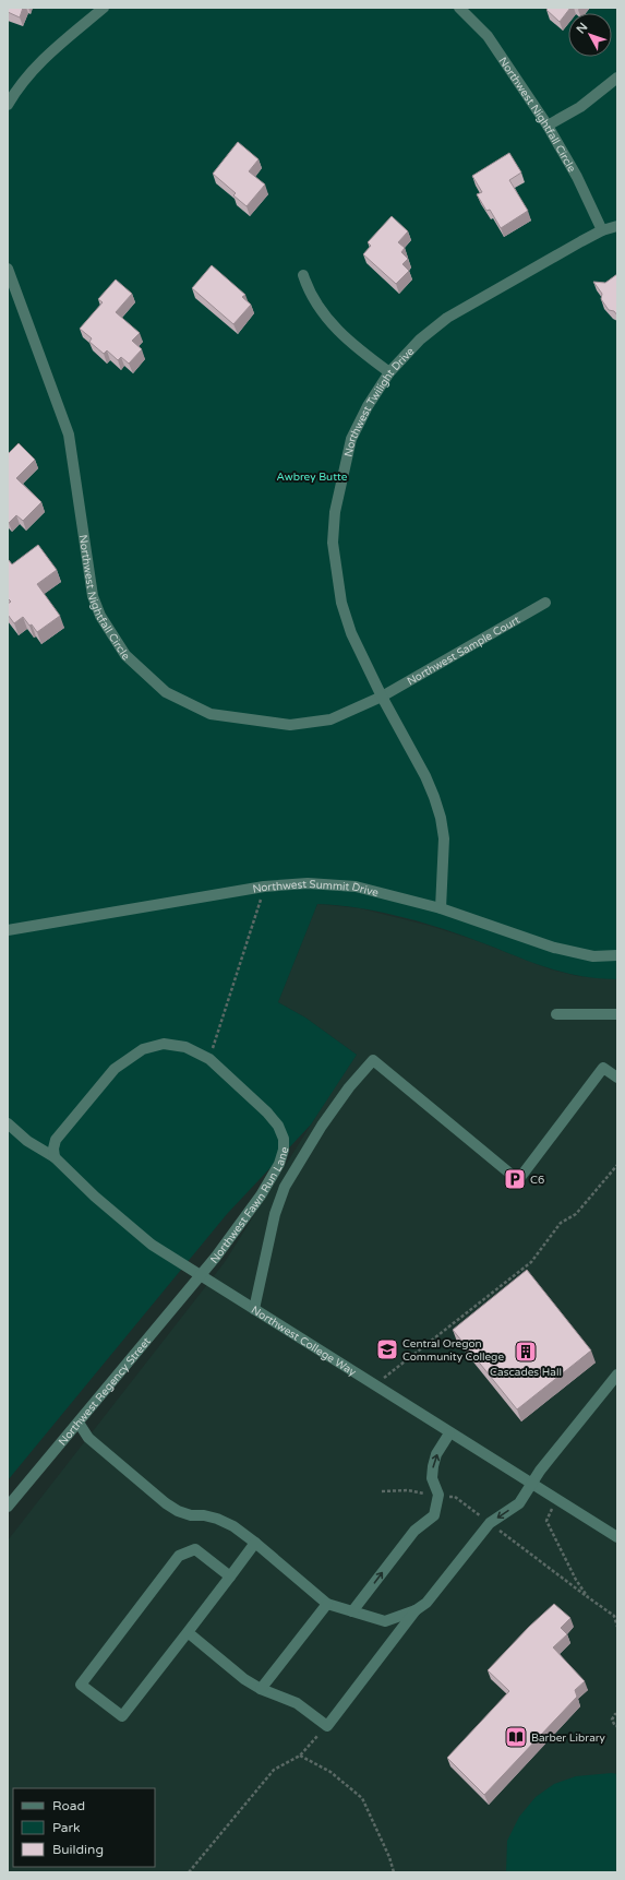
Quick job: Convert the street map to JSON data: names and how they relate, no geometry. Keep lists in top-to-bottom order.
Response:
{
  "streets": {
    "street": [
      "Northwest Nightfall Circle",
      "Northwest Twilight Drive",
      "Northwest Sample Court",
      "Northwest Summit Drive",
      "Northwest Fawn Run Lane",
      "Northwest College Way",
      "Northwest Regency Street"
    ]
  },
  "crossings": [
    ["Northwest Nightfall Circle", "Northwest Twilight Drive"],
    ["Northwest Nightfall Circle", "Northwest Sample Court"],
    ["Northwest Twilight Drive", "Northwest Sample Court"],
    ["Northwest Twilight Drive", "Northwest Summit Drive"],
    ["Northwest Fawn Run Lane", "Northwest College Way"],
    ["Northwest Fawn Run Lane", "Northwest Regency Street"],
    ["Northwest College Way", "Northwest Regency Street"]
  ],
  "parks": ["Awbrey Butte"],
  "places": {
    "parking": ["C6"],
    "school or university": ["Central Oregon Community College"],
    "building": ["Cascades Hall"],
    "library": ["Barber Library"]
  },
  "legend": ["Road", "Park", "Building"],
  "north": "top left"
}
